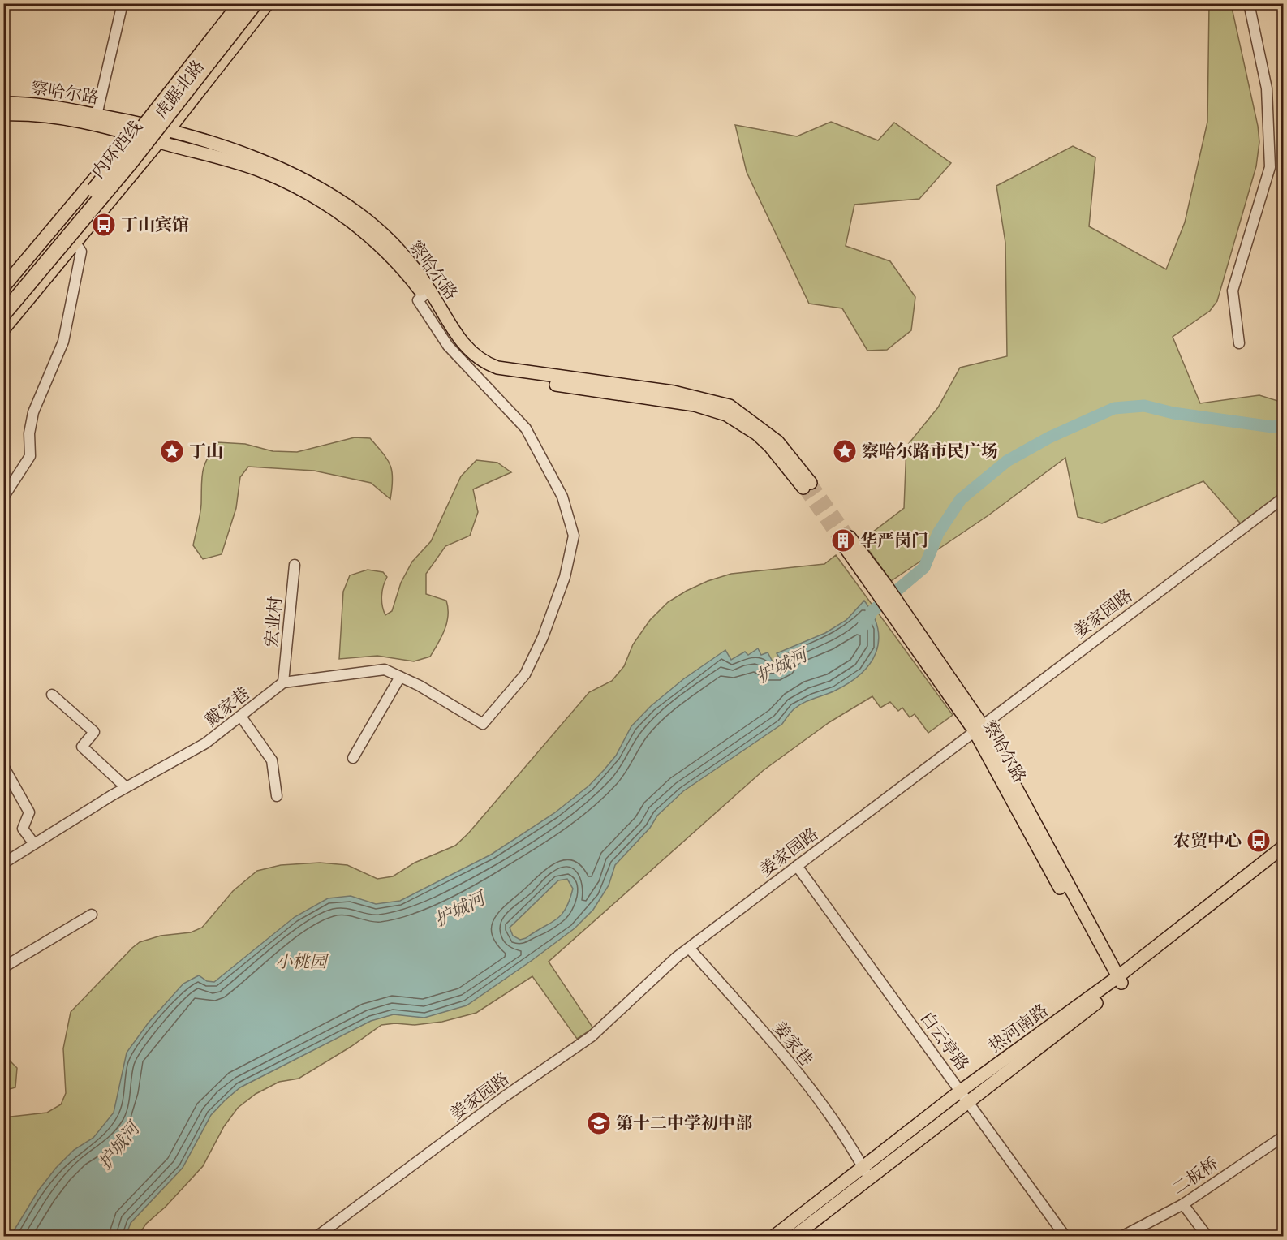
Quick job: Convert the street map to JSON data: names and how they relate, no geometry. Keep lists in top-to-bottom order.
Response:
{
  "streets": {
    "highway": ["内环西线"],
    "main road": ["虎踞北路", "察哈尔路", "热河南路"],
    "street": [
      "姜家园路",
      "宏业村",
      "戴家巷",
      "白云亭路",
      "姜家巷",
      "二板桥"
    ]
  },
  "crossings": [
    ["虎踞北路", "察哈尔路"],
    ["察哈尔路", "姜家园路"],
    ["察哈尔路", "热河南路"],
    ["姜家园路", "白云亭路"],
    ["姜家园路", "姜家巷"],
    ["宏业村", "戴家巷"],
    ["热河南路", "白云亭路"],
    ["热河南路", "姜家巷"]
  ],
  "water": ["护城河"],
  "parks": ["小桃园"],
  "places": {
    "bus stop": ["丁山宾馆", "农贸中心"],
    "place": ["丁山", "察哈尔路市民广场"],
    "building": ["华严岗门"],
    "school or university": ["第十二中学初中部"]
  }
}
